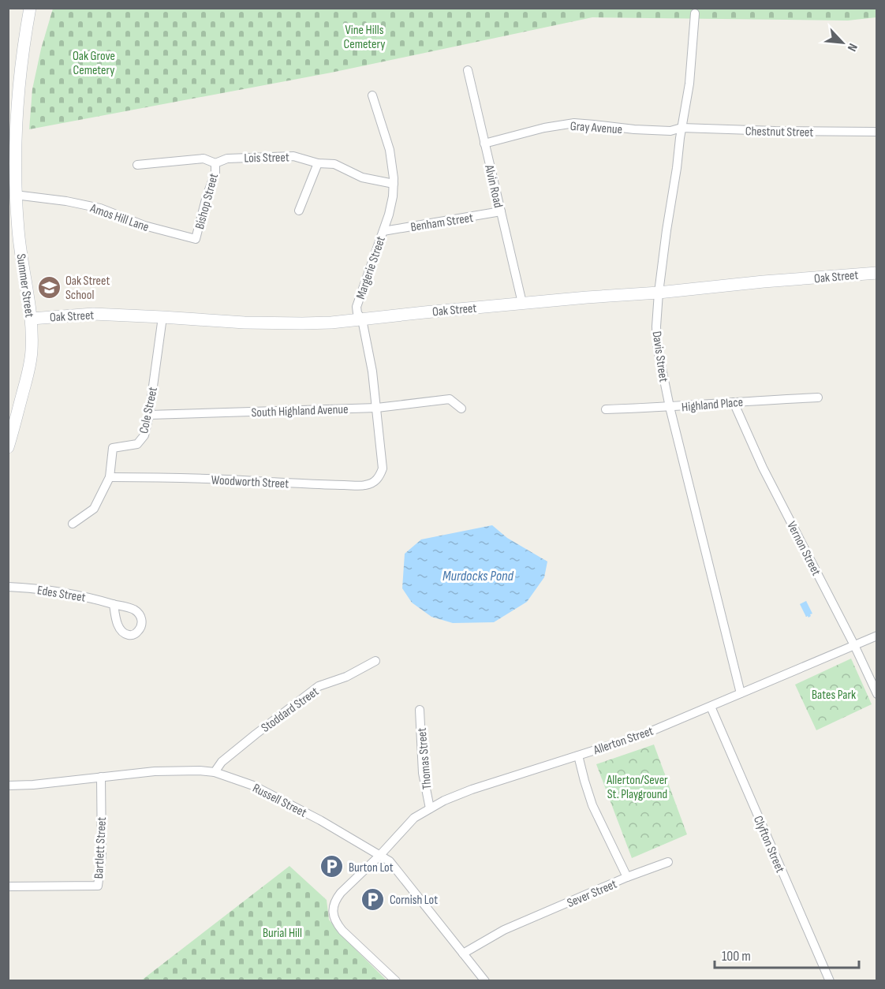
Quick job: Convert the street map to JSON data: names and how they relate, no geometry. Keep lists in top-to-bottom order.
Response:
{
  "streets": {
    "main road": ["Oak Street", "Summer Street"],
    "street": [
      "Gray Avenue",
      "Chestnut Street",
      "Lois Street",
      "Alvin Road",
      "Bishop Street",
      "Amos Hill Lane",
      "Benham Street",
      "Margerie Street",
      "Davis Street",
      "Highland Place",
      "Cole Street",
      "South Highland Avenue",
      "Woodworth Street",
      "Vernon Street",
      "Edes Street",
      "Stoddard Street",
      "Allerton Street",
      "Thomas Street",
      "Russell Street",
      "Clyfton Street",
      "Bartlett Street",
      "Sever Street"
    ]
  },
  "crossings": [
    ["Gray Avenue", "Chestnut Street"],
    ["Gray Avenue", "Alvin Road"],
    ["Gray Avenue", "Davis Street"],
    ["Chestnut Street", "Davis Street"],
    ["Lois Street", "Bishop Street"],
    ["Lois Street", "Margerie Street"],
    ["Alvin Road", "Benham Street"],
    ["Alvin Road", "Oak Street"],
    ["Bishop Street", "Amos Hill Lane"],
    ["Amos Hill Lane", "Summer Street"],
    ["Benham Street", "Margerie Street"],
    ["Margerie Street", "Oak Street"],
    ["Margerie Street", "South Highland Avenue"],
    ["Margerie Street", "Woodworth Street"],
    ["Oak Street", "Summer Street"],
    ["Oak Street", "Davis Street"],
    ["Oak Street", "Cole Street"],
    ["Davis Street", "Highland Place"],
    ["Davis Street", "Allerton Street"],
    ["Highland Place", "Vernon Street"],
    ["Cole Street", "South Highland Avenue"],
    ["Cole Street", "Woodworth Street"],
    ["Vernon Street", "Allerton Street"],
    ["Stoddard Street", "Russell Street"],
    ["Allerton Street", "Thomas Street"],
    ["Allerton Street", "Russell Street"],
    ["Allerton Street", "Clyfton Street"],
    ["Allerton Street", "Sever Street"],
    ["Russell Street", "Bartlett Street"],
    ["Russell Street", "Sever Street"]
  ],
  "water": ["Murdocks Pond"],
  "parks": [
    "Vine Hills Cemetery",
    "Oak Grove Cemetery",
    "Bates Park",
    "Allerton/Sever St. Playground",
    "Burial Hill"
  ],
  "places": {
    "school or university": ["Oak Street School"],
    "parking": ["Burton Lot", "Cornish Lot"]
  },
  "scale_bar": "100 m",
  "north": "bottom right"
}
